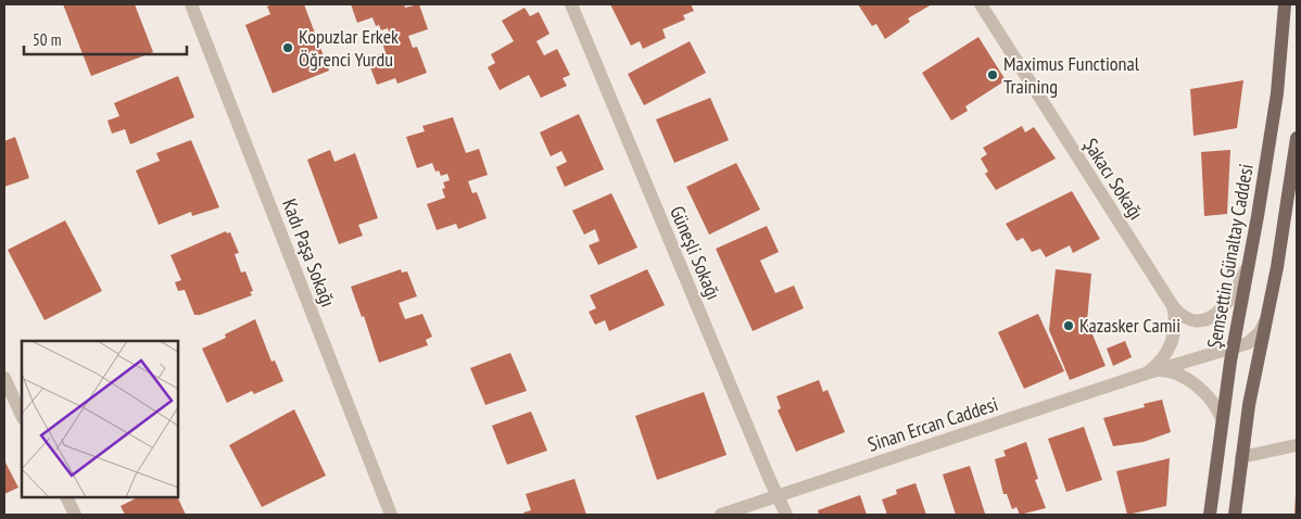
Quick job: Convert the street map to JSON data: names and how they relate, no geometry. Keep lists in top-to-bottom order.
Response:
{
  "streets": {
    "main road": ["Şemsettin Günaltay Caddesi"],
    "street": [
      "Şakacı Sokağı",
      "Kadı Paşa Sokağı",
      "Güneşli Sokağı",
      "Sinan Ercan Caddesi"
    ]
  },
  "crossings": [
    ["Güneşli Sokağı", "Sinan Ercan Caddesi"],
    ["Şemsettin Günaltay Caddesi", "Sinan Ercan Caddesi"]
  ],
  "places": ["Kopuzlar Erkek Öğrenci Yurdu", "Maximus Functional Training", "Kazasker Camii"],
  "scale_bar": "50 m"
}
